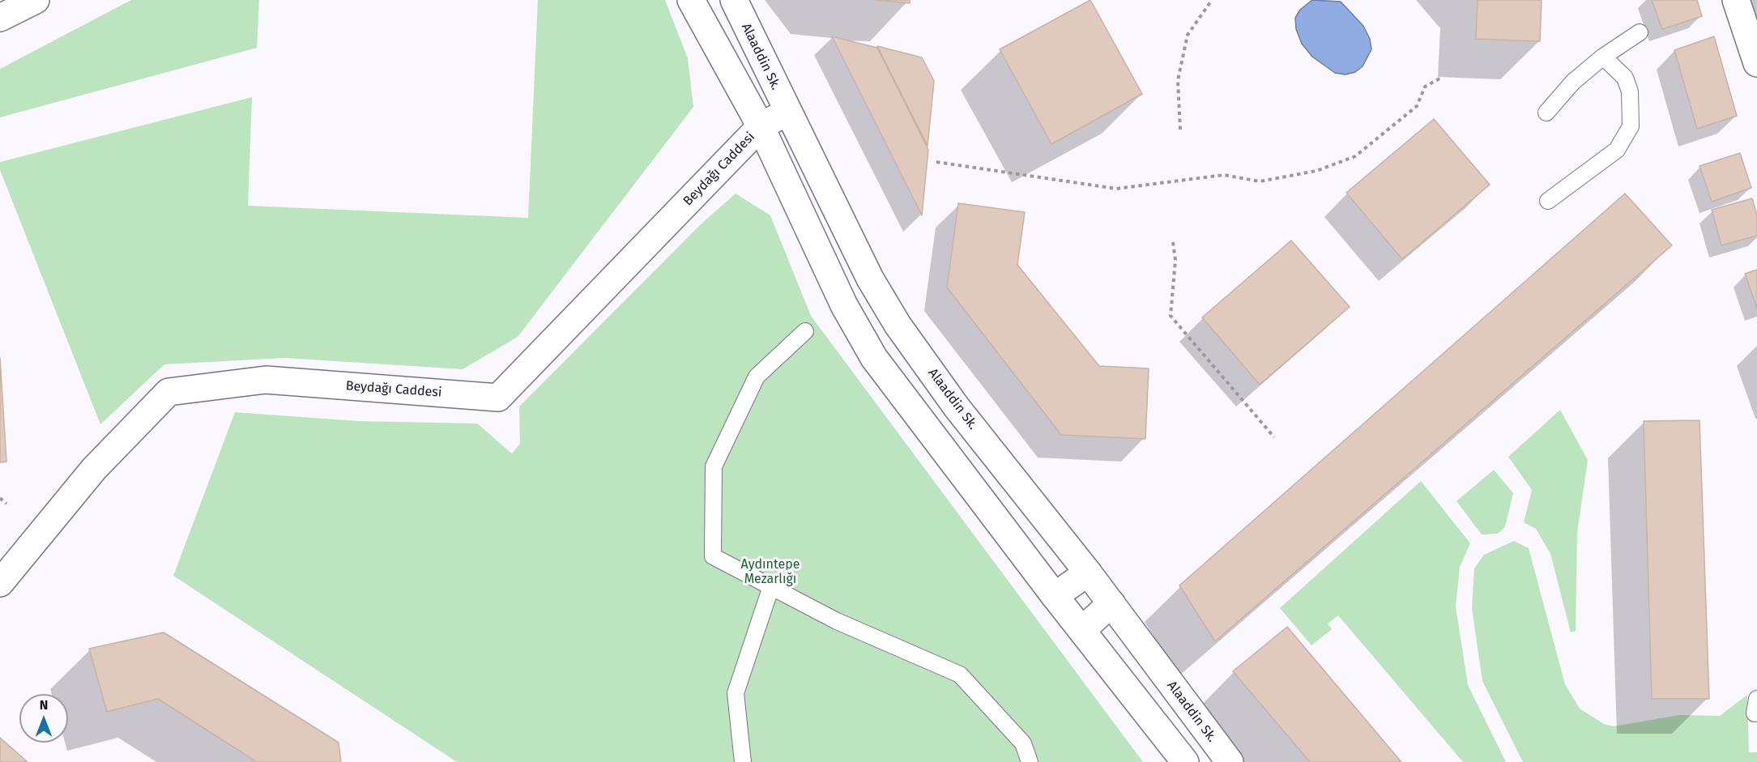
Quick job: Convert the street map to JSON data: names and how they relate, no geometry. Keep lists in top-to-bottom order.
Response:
{
  "streets": {
    "street": ["Alaaddin Sk.", "Beydağı Caddesi"]
  },
  "parks": ["Aydıntepe Mezarlığı"],
  "north": "top"
}
